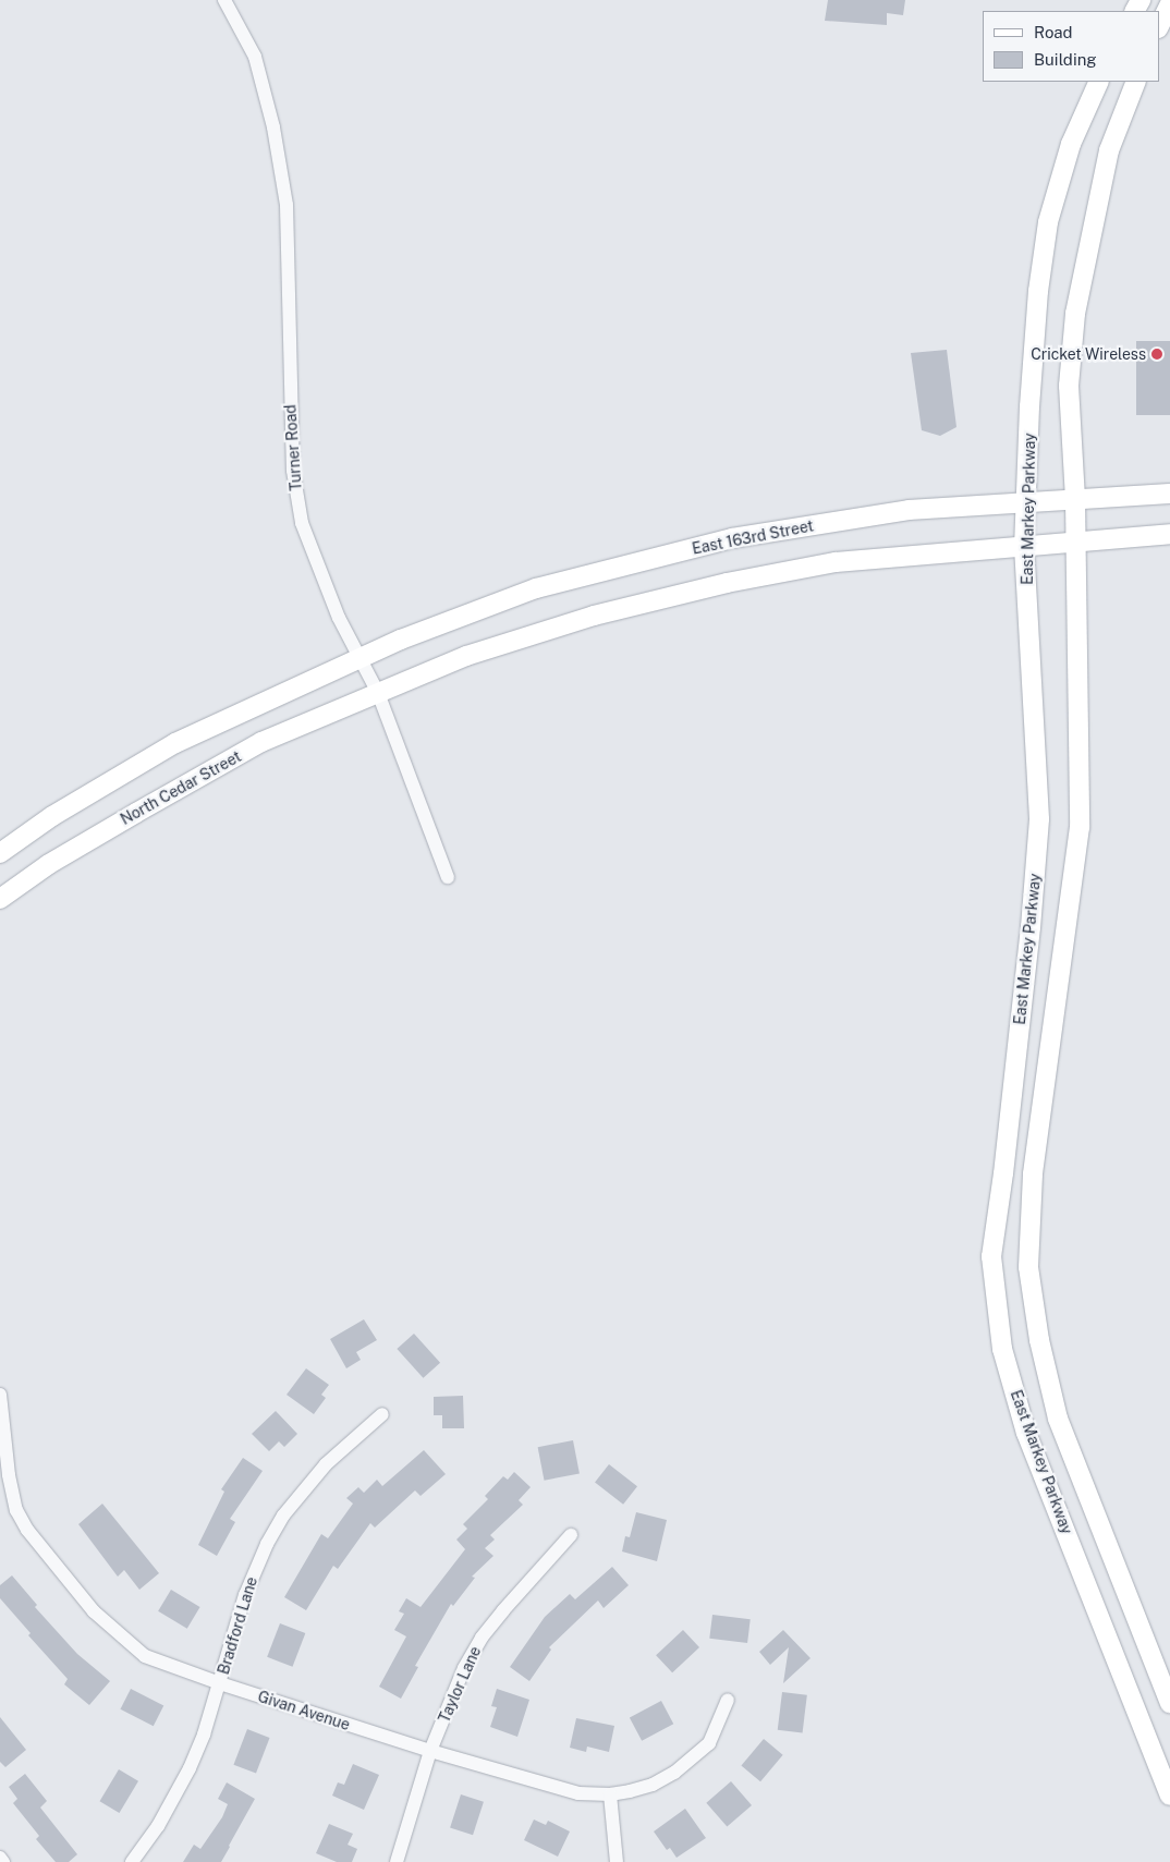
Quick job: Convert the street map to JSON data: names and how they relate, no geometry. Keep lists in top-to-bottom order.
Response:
{
  "streets": {
    "street": [
      "Turner Road",
      "East Markey Parkway",
      "East 163rd Street",
      "North Cedar Street",
      "Bradford Lane",
      "Taylor Lane",
      "Givan Avenue"
    ]
  },
  "crossings": [
    ["Turner Road", "East 163rd Street"],
    ["Turner Road", "North Cedar Street"],
    ["East Markey Parkway", "East 163rd Street"],
    ["Bradford Lane", "Givan Avenue"],
    ["Taylor Lane", "Givan Avenue"]
  ],
  "places": ["Cricket Wireless"],
  "legend": ["Road", "Building"]
}
